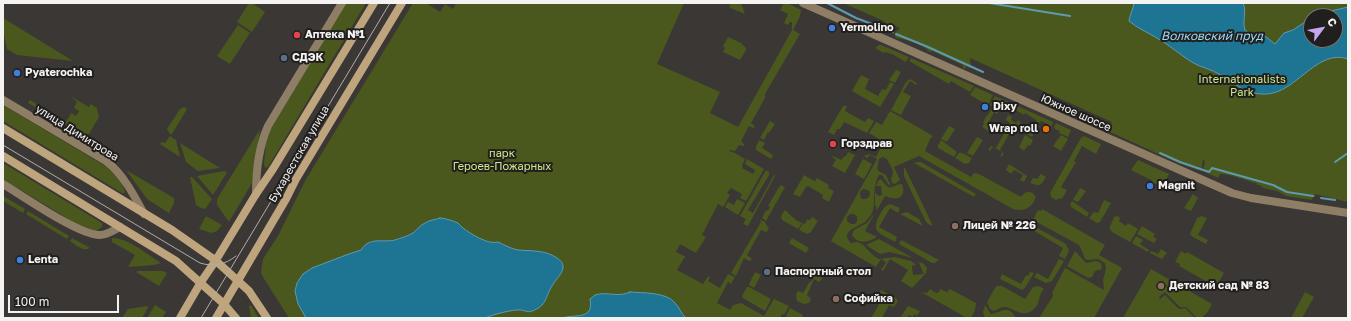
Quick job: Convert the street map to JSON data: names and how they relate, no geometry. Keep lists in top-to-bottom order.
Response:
{
  "streets": {
    "main road": ["Бухарестская улица"],
    "street": ["Южное шоссе", "улица Димитрова"]
  },
  "water": ["Волковский пруд"],
  "parks": ["Internationalists Park", "парк Героев-Пожарных"],
  "places": [
    "Yermolino",
    "Аптека №1",
    "СДЭК",
    "Pyaterochka",
    "Dixy",
    "Wrap roll",
    "Горздрав",
    "Magnit",
    "Лицей № 226",
    "Lenta",
    "Паспортный стол",
    "Детский сад № 83",
    "Софийка"
  ],
  "scale_bar": "100 m",
  "north": "top right"
}
